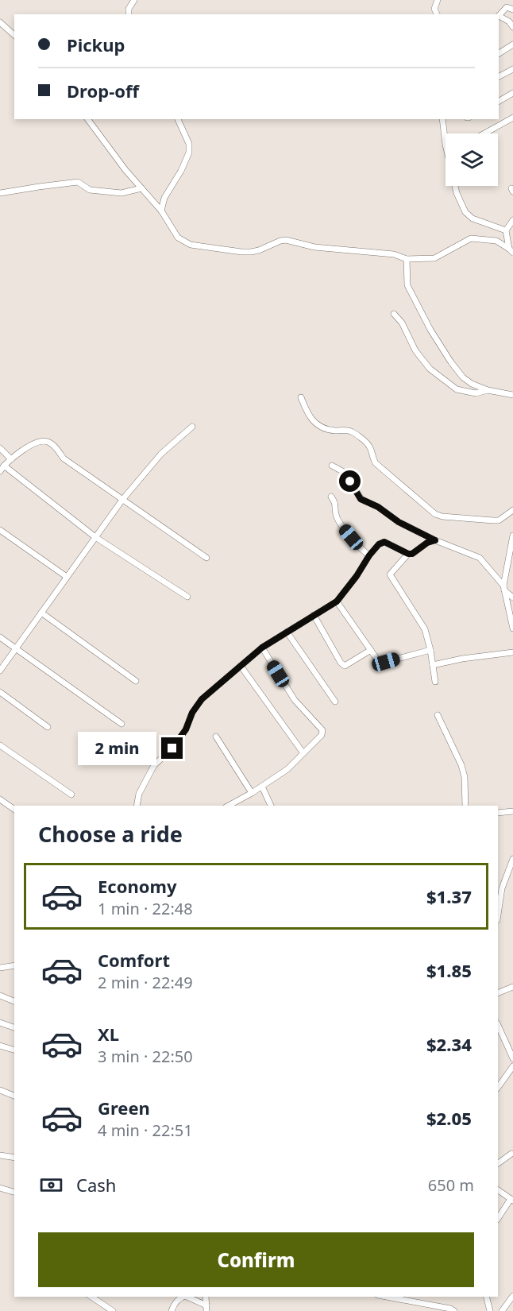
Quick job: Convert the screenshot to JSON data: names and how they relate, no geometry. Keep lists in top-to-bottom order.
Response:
{
  "page": {
    "banner": ["Pickup", "Drop-off"],
    "bubble": "2 min",
    "heading": "Choose a ride",
    "list": [
      {
        "name": "Economy",
        "note": "1 min · 22:48",
        "value": "$1.37"
      },
      {
        "name": "Comfort",
        "note": "2 min · 22:49",
        "value": "$1.85"
      },
      {
        "name": "XL",
        "note": "3 min · 22:50",
        "value": "$2.34"
      },
      {
        "name": "Green",
        "note": "4 min · 22:51",
        "value": "$2.05"
      }
    ],
    "pay": ["Cash", "650 m"],
    "buttons": "Confirm"
  }
}
